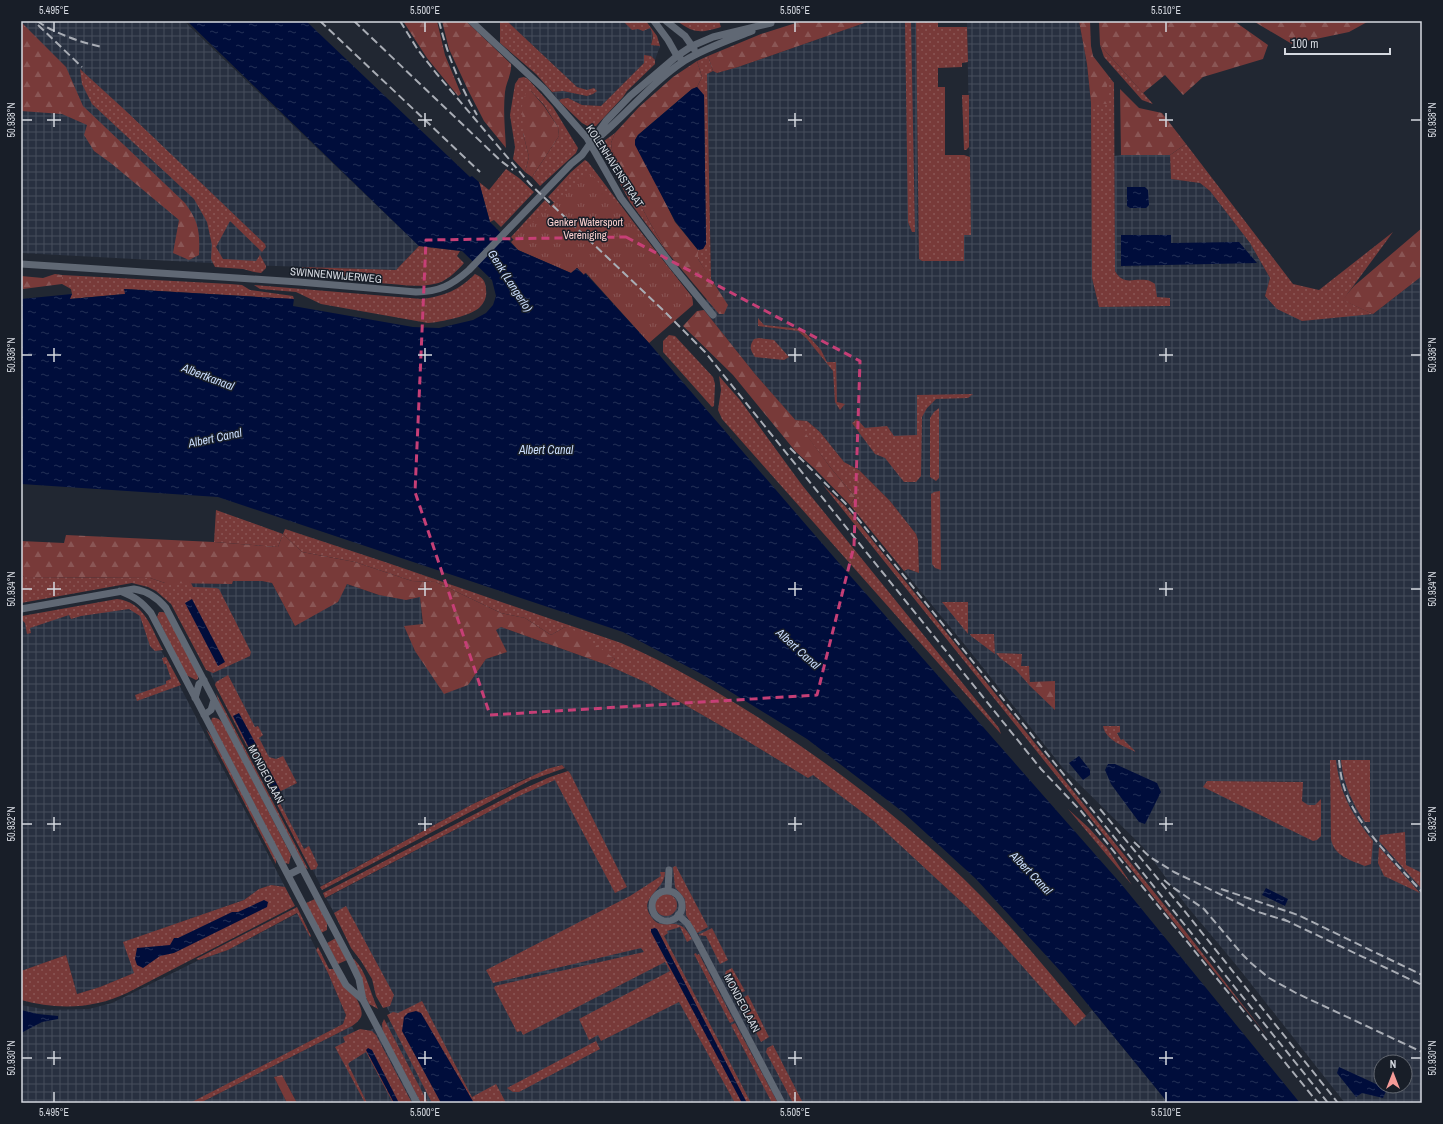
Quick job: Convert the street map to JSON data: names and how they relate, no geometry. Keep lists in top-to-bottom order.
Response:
{
  "streets": {
    "street": ["KOLENHAVENSTRAAT", "SWINNENWIJERWEG", "MONDEOLAAN"]
  },
  "crossings": [
    ["KOLENHAVENSTRAAT", "SWINNENWIJERWEG"]
  ],
  "water": ["Genk (Langerlo)", "Albertkanaal", "Albert Canal"],
  "parks": ["Genker Watersport Vereniging"],
  "scale_bar": "100 m",
  "north": "top",
  "coordinates": [
    "5.495°E",
    "5.500°E",
    "5.505°E",
    "5.510°E",
    "50.938°N",
    "50.936°N",
    "50.934°N",
    "50.932°N",
    "50.930°N"
  ]
}
